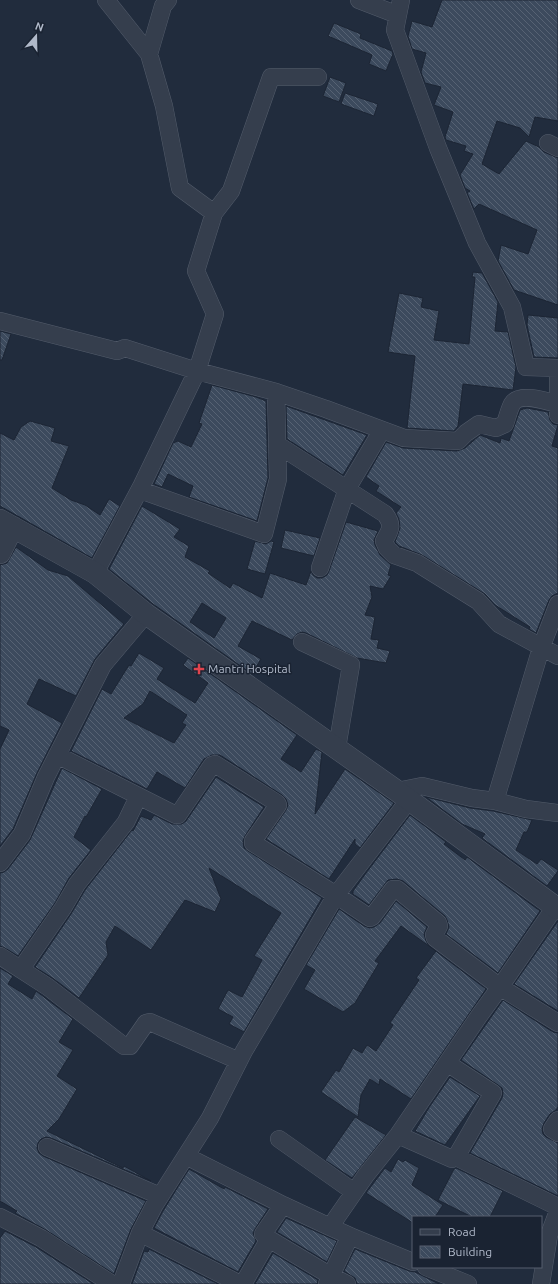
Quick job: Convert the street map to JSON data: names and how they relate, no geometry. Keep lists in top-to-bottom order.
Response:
{
  "places": {
    "health": ["Mantri Hospital"]
  },
  "legend": ["Road", "Building"],
  "north": "top"
}
